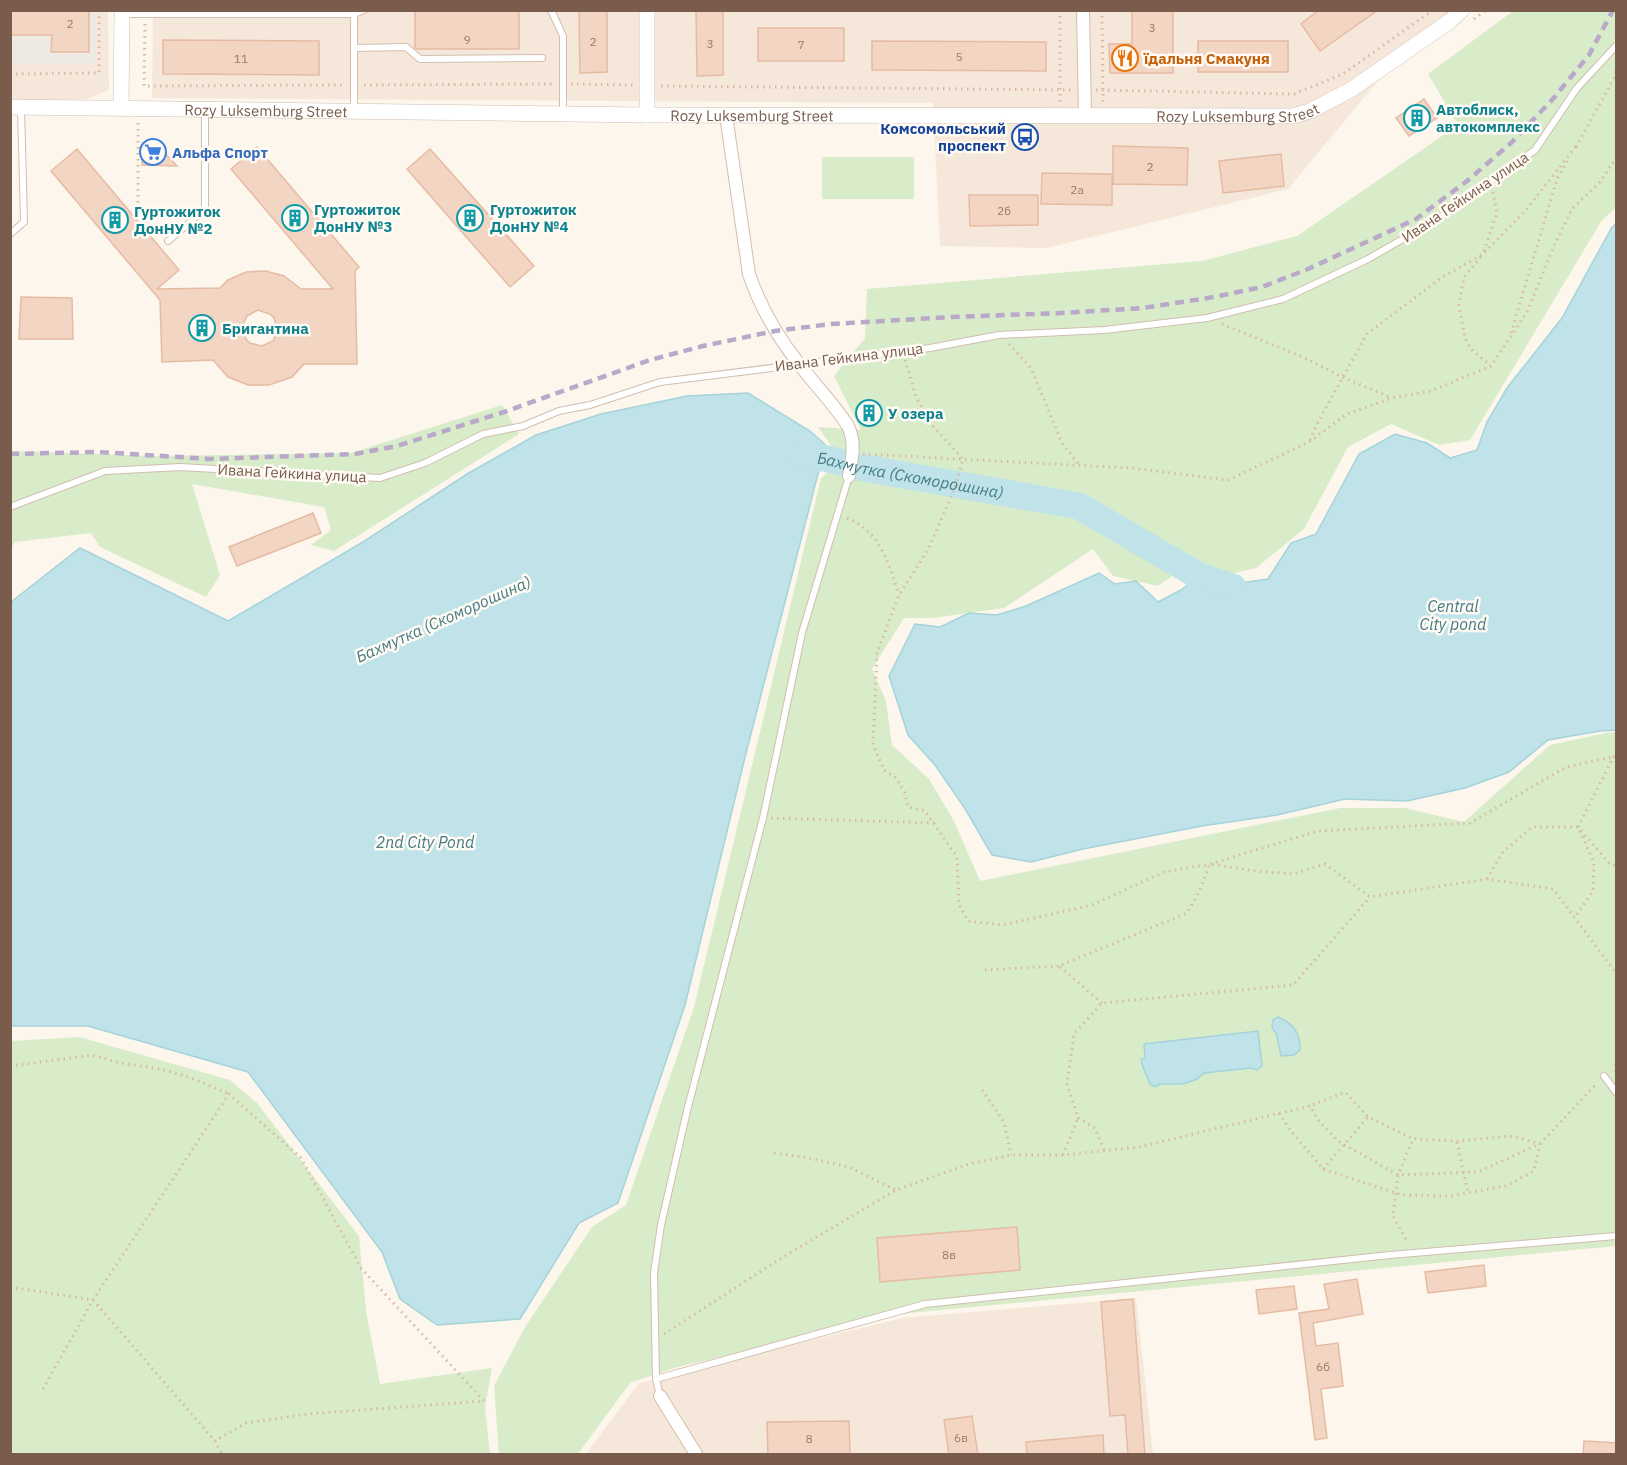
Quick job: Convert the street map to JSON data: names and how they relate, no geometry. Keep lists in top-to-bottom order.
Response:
{
  "streets": {
    "street": ["Rozy Luksemburg Street"],
    "lane": ["Ивана Гейкина улица"]
  },
  "water": ["Бахмутка (Скоморошина)", "Central City pond", "2nd City Pond"],
  "places": {
    "restaurant": ["їдальня Смакуня"],
    "building": [
      "Автоблиск, автокомплекс",
      "Гуртожиток ДонНУ №3",
      "Гуртожиток ДонНУ №4",
      "Гуртожиток ДонНУ №2",
      "Бригантина",
      "У озера"
    ],
    "bus stop": ["Комсомольський проспект"],
    "supermarket": ["Альфа Спорт"]
  },
  "house_numbers": [
    "2",
    "3",
    "9",
    "2",
    "3",
    "7",
    "5",
    "11",
    "2",
    "2а",
    "2б",
    "8в",
    "6б",
    "6в",
    "8"
  ]
}
